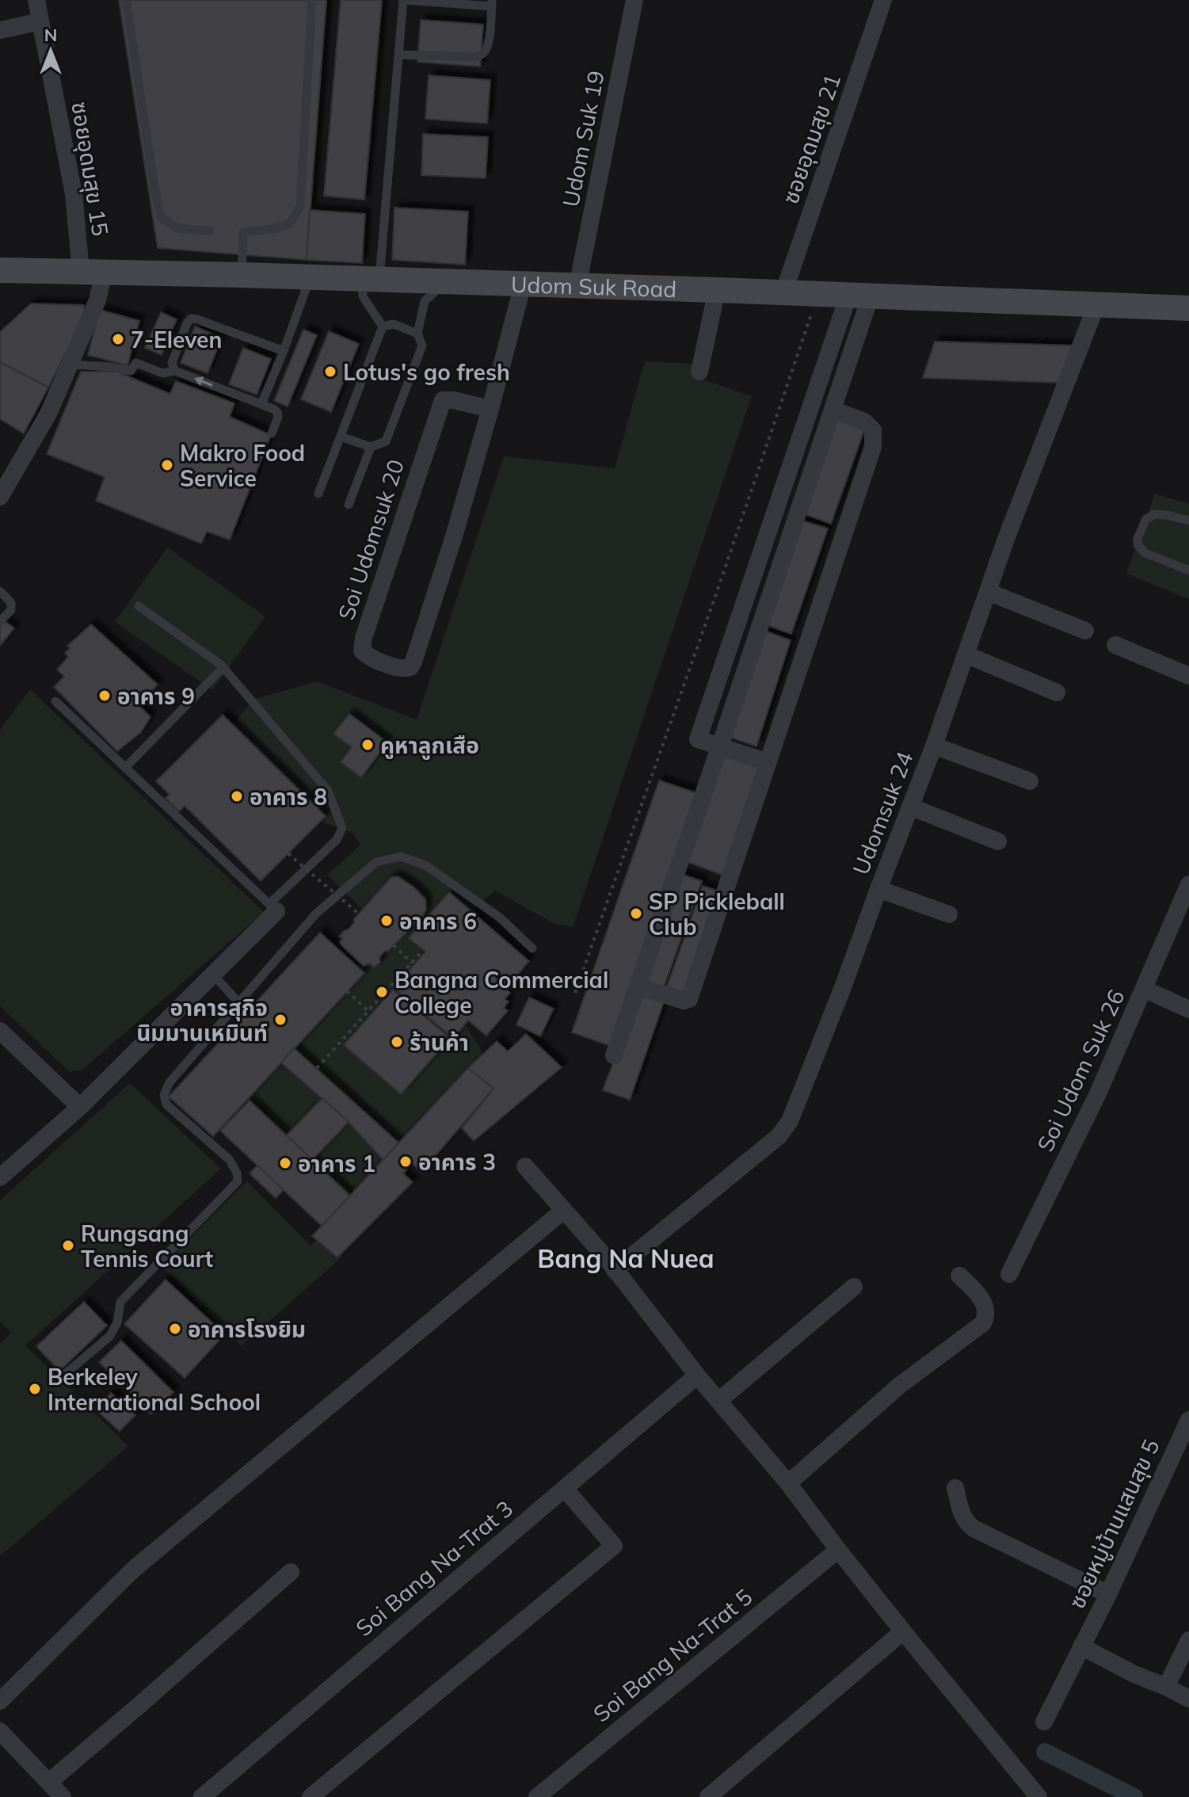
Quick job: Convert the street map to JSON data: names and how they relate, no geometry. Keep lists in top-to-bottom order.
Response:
{
  "streets": {
    "main road": ["Udom Suk Road"],
    "street": [
      "Udom Suk 19",
      "ซอยอุดมสุข 21",
      "ซอยอุดมสุข 15",
      "Soi Udomsuk 20",
      "Udomsuk 24",
      "Soi Udom Suk 26",
      "ซอยหมู่บ้านแสนสุข 5",
      "Soi Bang Na-Trat 3",
      "Soi Bang Na-Trat 5"
    ]
  },
  "crossings": [
    ["Udom Suk 19", "Udom Suk Road"],
    ["ซอยอุดมสุข 21", "Udom Suk Road"],
    ["ซอยอุดมสุข 15", "Udom Suk Road"],
    ["Udom Suk Road", "Soi Udomsuk 20"],
    ["Udom Suk Road", "Udomsuk 24"]
  ],
  "districts": ["Bang Na Nuea"],
  "places": [
    "7-Eleven",
    "Lotus's go fresh",
    "Makro Food Service",
    "อาคาร 9",
    "คูหาลูกเสือ",
    "อาคาร 8",
    "SP Pickleball Club",
    "อาคาร 6",
    "Bangna Commercial College",
    "อาคารสุกิจ นิมมานเหมินท์",
    "ร้านค้า",
    "อาคาร 3",
    "อาคาร 1",
    "Rungsang Tennis Court",
    "อาคารโรงยิม",
    "Berkeley International School"
  ],
  "north": "top"
}
